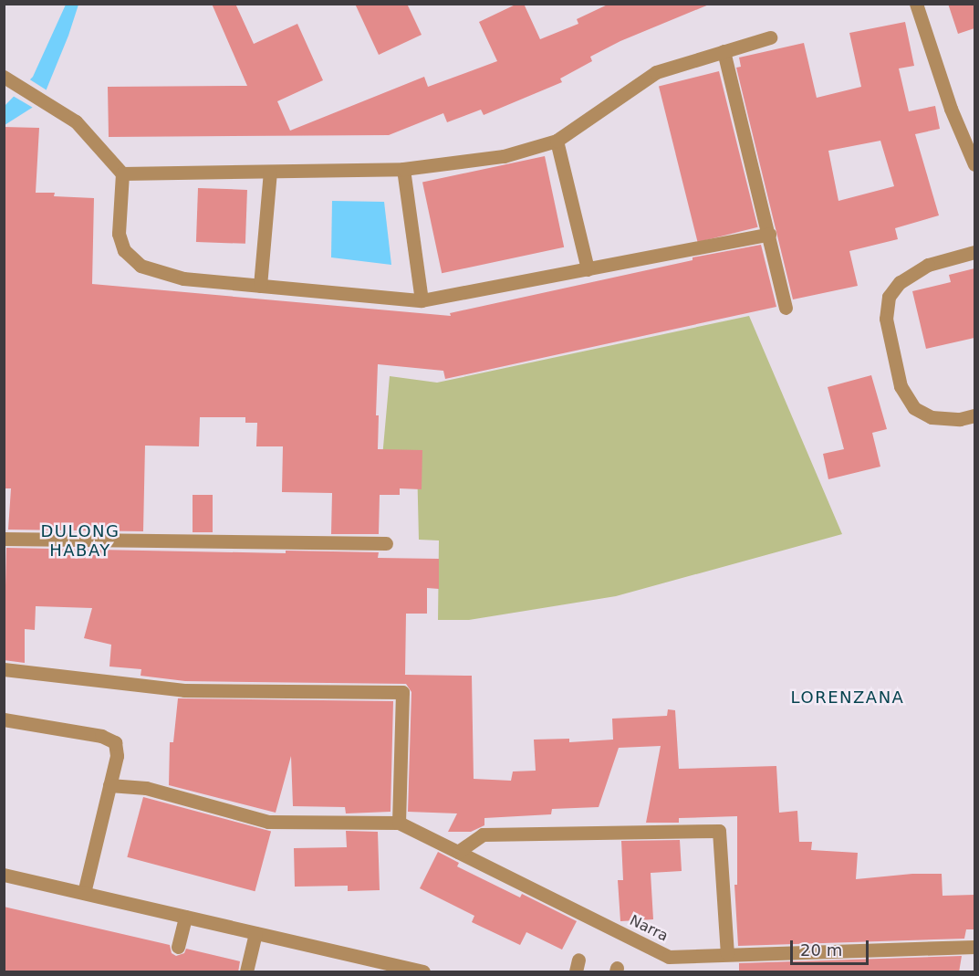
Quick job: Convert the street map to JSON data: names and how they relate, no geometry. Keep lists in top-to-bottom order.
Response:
{
  "streets": {
    "street": ["Narra"]
  },
  "districts": ["DULONG HABAY", "LORENZANA"],
  "scale_bar": "20 m"
}
